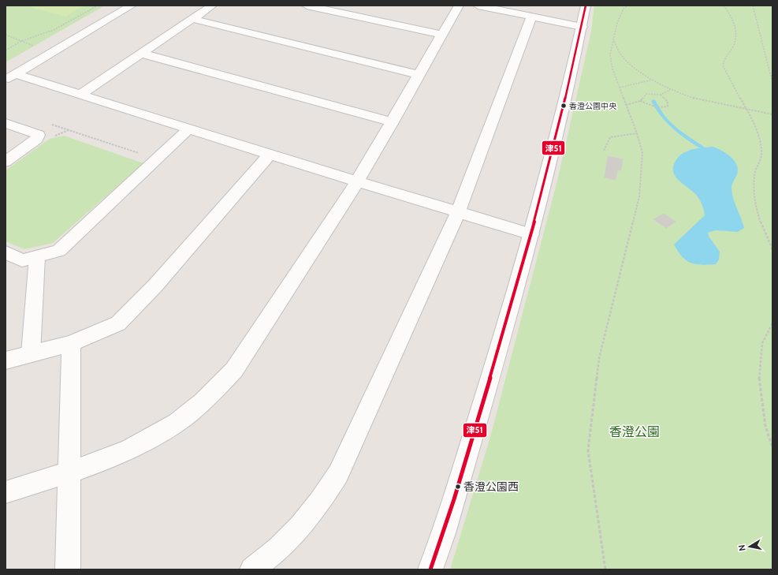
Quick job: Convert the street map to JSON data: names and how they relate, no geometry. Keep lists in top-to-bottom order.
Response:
{
  "parks": ["香澄公園"],
  "places": ["香澄公園中央", "香澄公園西"],
  "lines": ["transit line 津51"],
  "north": "left"
}
